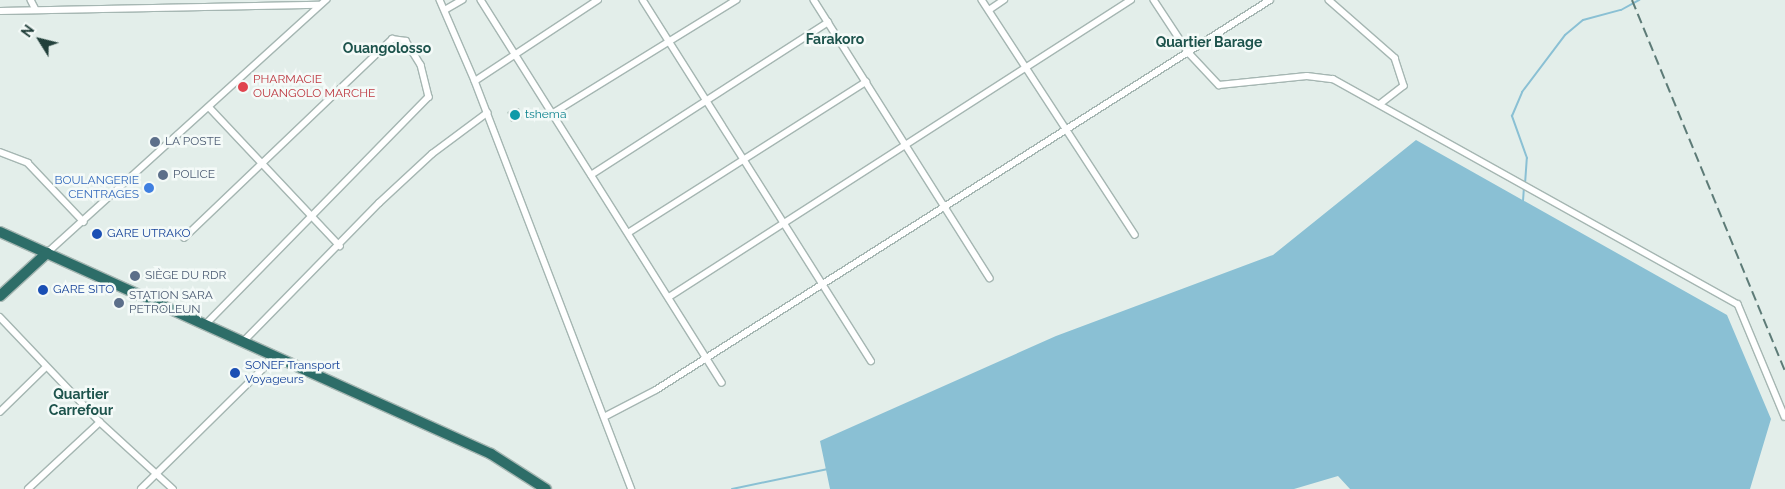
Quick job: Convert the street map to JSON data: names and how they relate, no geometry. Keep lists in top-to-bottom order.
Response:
{
  "districts": [
    "Farakoro",
    "Quartier Barage",
    "Ouangolosso",
    "Quartier Carrefour"
  ],
  "places": [
    "PHARMACIE OUANGOLO MARCHE",
    "tshema",
    "LA POSTE",
    "POLICE",
    "BOULANGERIE CENTRAGES",
    "GARE UTRAKO",
    "SIÈGE DU RDR",
    "GARE SITO",
    "STATION SARA PETROLEUN",
    "SONEF Transport Voyageurs"
  ],
  "north": "top left"
}
